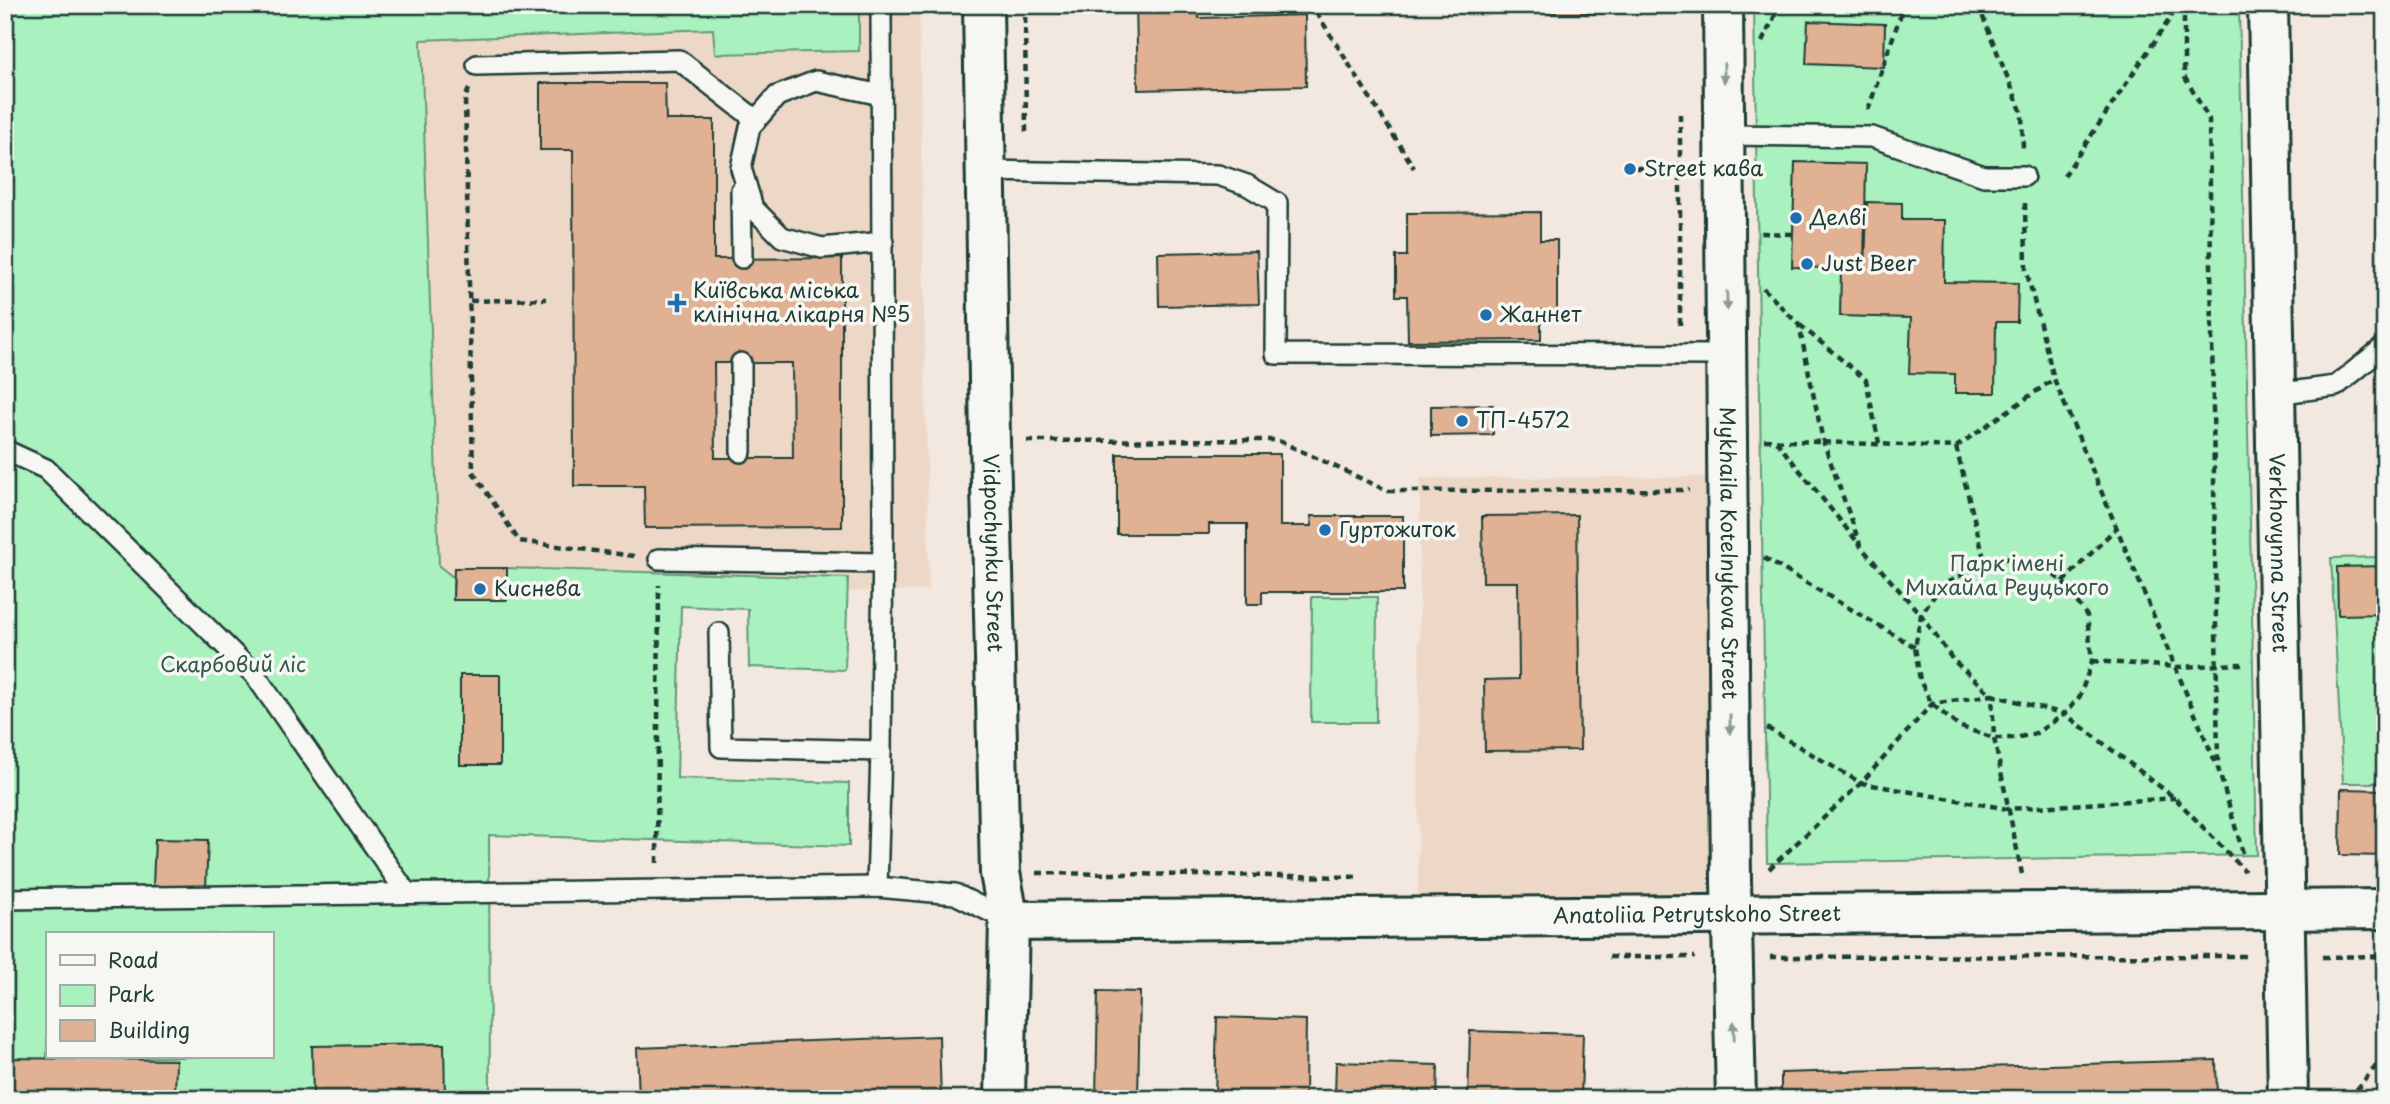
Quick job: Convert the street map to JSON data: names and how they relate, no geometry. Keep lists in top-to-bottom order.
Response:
{
  "streets": {
    "street": [
      "Vidpochynku Street",
      "Mykhaila Kotelnykova Street",
      "Verkhovynna Street",
      "Anatoliia Petrytskoho Street"
    ]
  },
  "crossings": [
    ["Vidpochynku Street", "Anatoliia Petrytskoho Street"],
    ["Mykhaila Kotelnykova Street", "Anatoliia Petrytskoho Street"],
    ["Verkhovynna Street", "Anatoliia Petrytskoho Street"]
  ],
  "parks": ["Парк імені Михайла Реуцького", "Скарбовий ліс"],
  "places": {
    "other": [
      "Street кава",
      "Делві",
      "Just Beer",
      "Жаннет",
      "ТП-4572",
      "Гуртожиток",
      "Киснева"
    ],
    "health": ["Київська міська клінічна лікарня №5"]
  },
  "legend": ["Road", "Park", "Building"]
}
